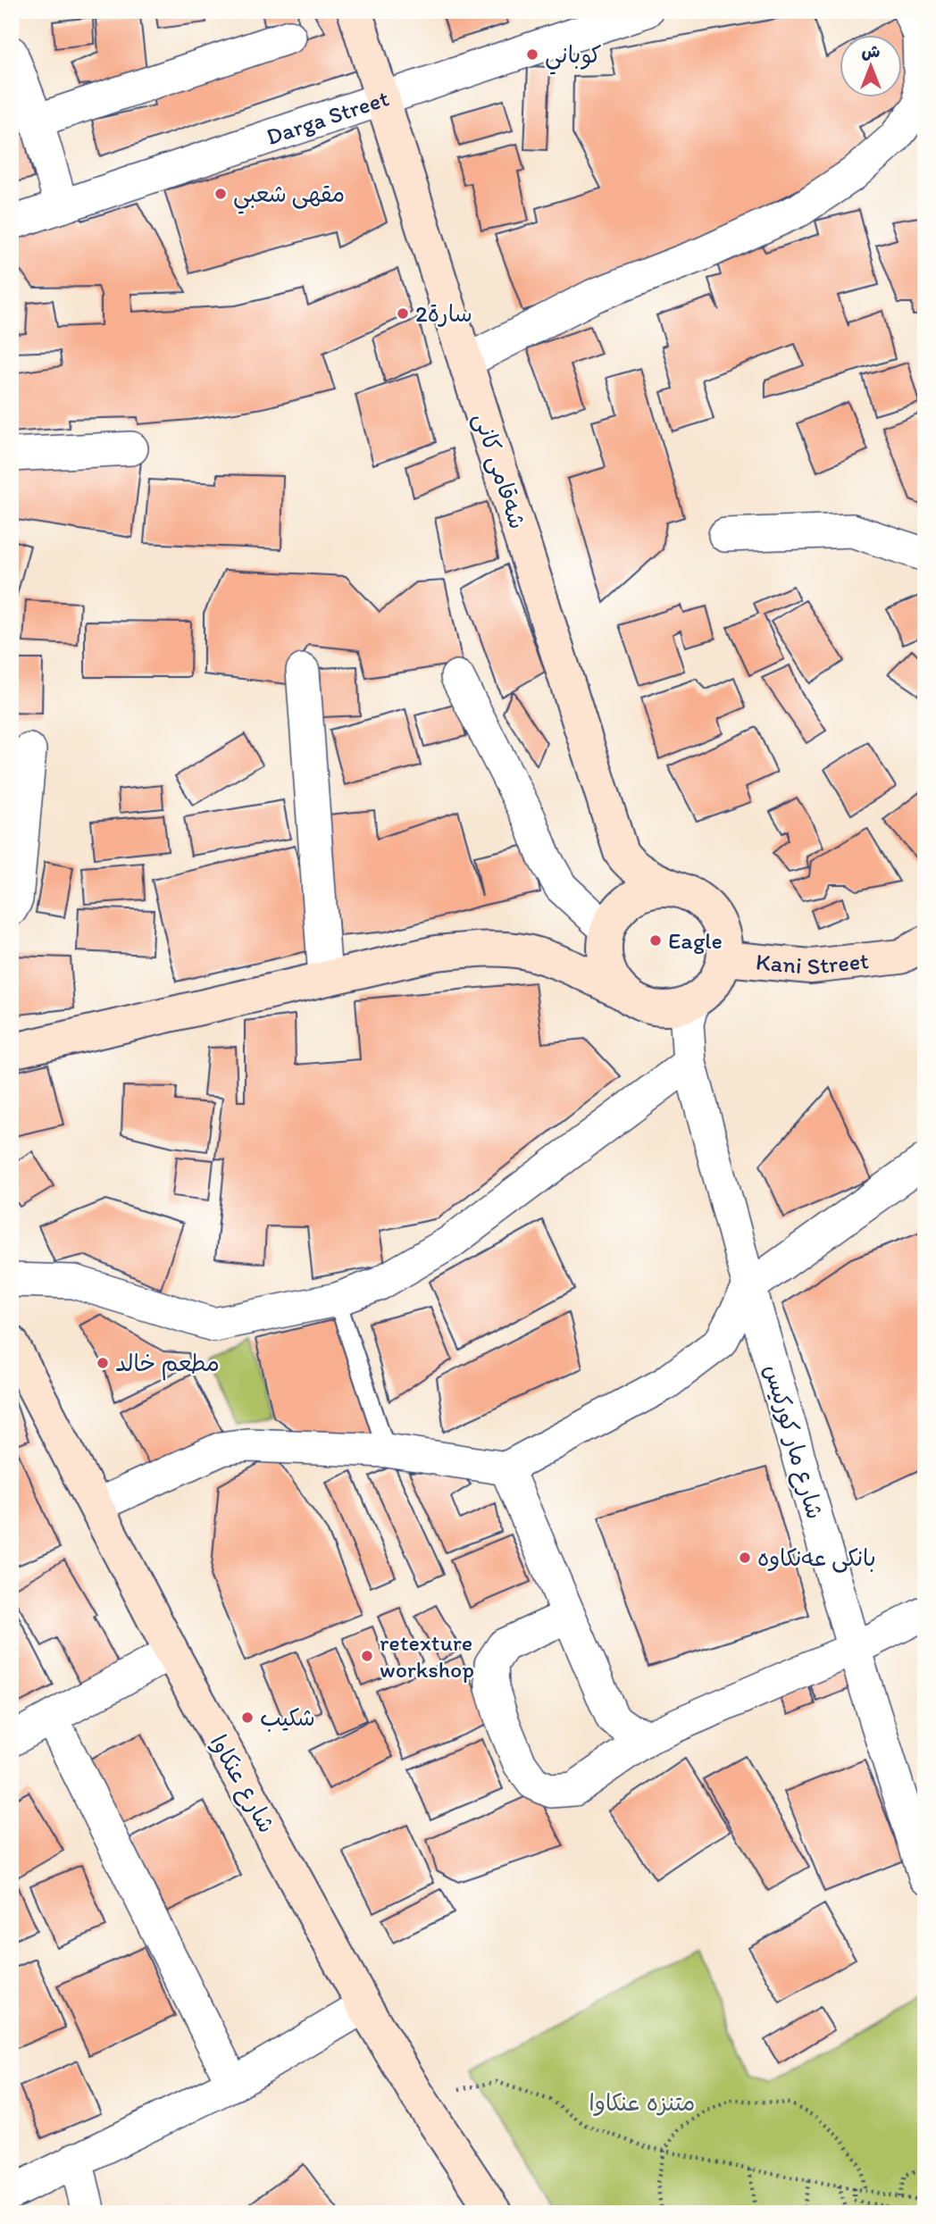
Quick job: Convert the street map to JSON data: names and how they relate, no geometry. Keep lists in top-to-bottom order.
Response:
{
  "streets": {
    "street": [
      "Darga Street",
      "شەقامی کانی",
      "Kani Street",
      "شارع مار كوركيس",
      "شارع عنكاوا"
    ]
  },
  "crossings": [
    ["Darga Street", "شەقامی کانی"],
    ["شەقامی کانی", "Kani Street"],
    ["شەقامی کانی", "شارع مار كوركيس"],
    ["Kani Street", "شارع مار كوركيس"]
  ],
  "parks": ["متنزه عنكاوا"],
  "places": [
    "كوباني",
    "مقهى شعبي",
    "سارة2",
    "Eagle",
    "مطعم خالد",
    "بانکی عەنکاوە",
    "retexture workshop",
    "شكيب"
  ],
  "north": "top"
}
